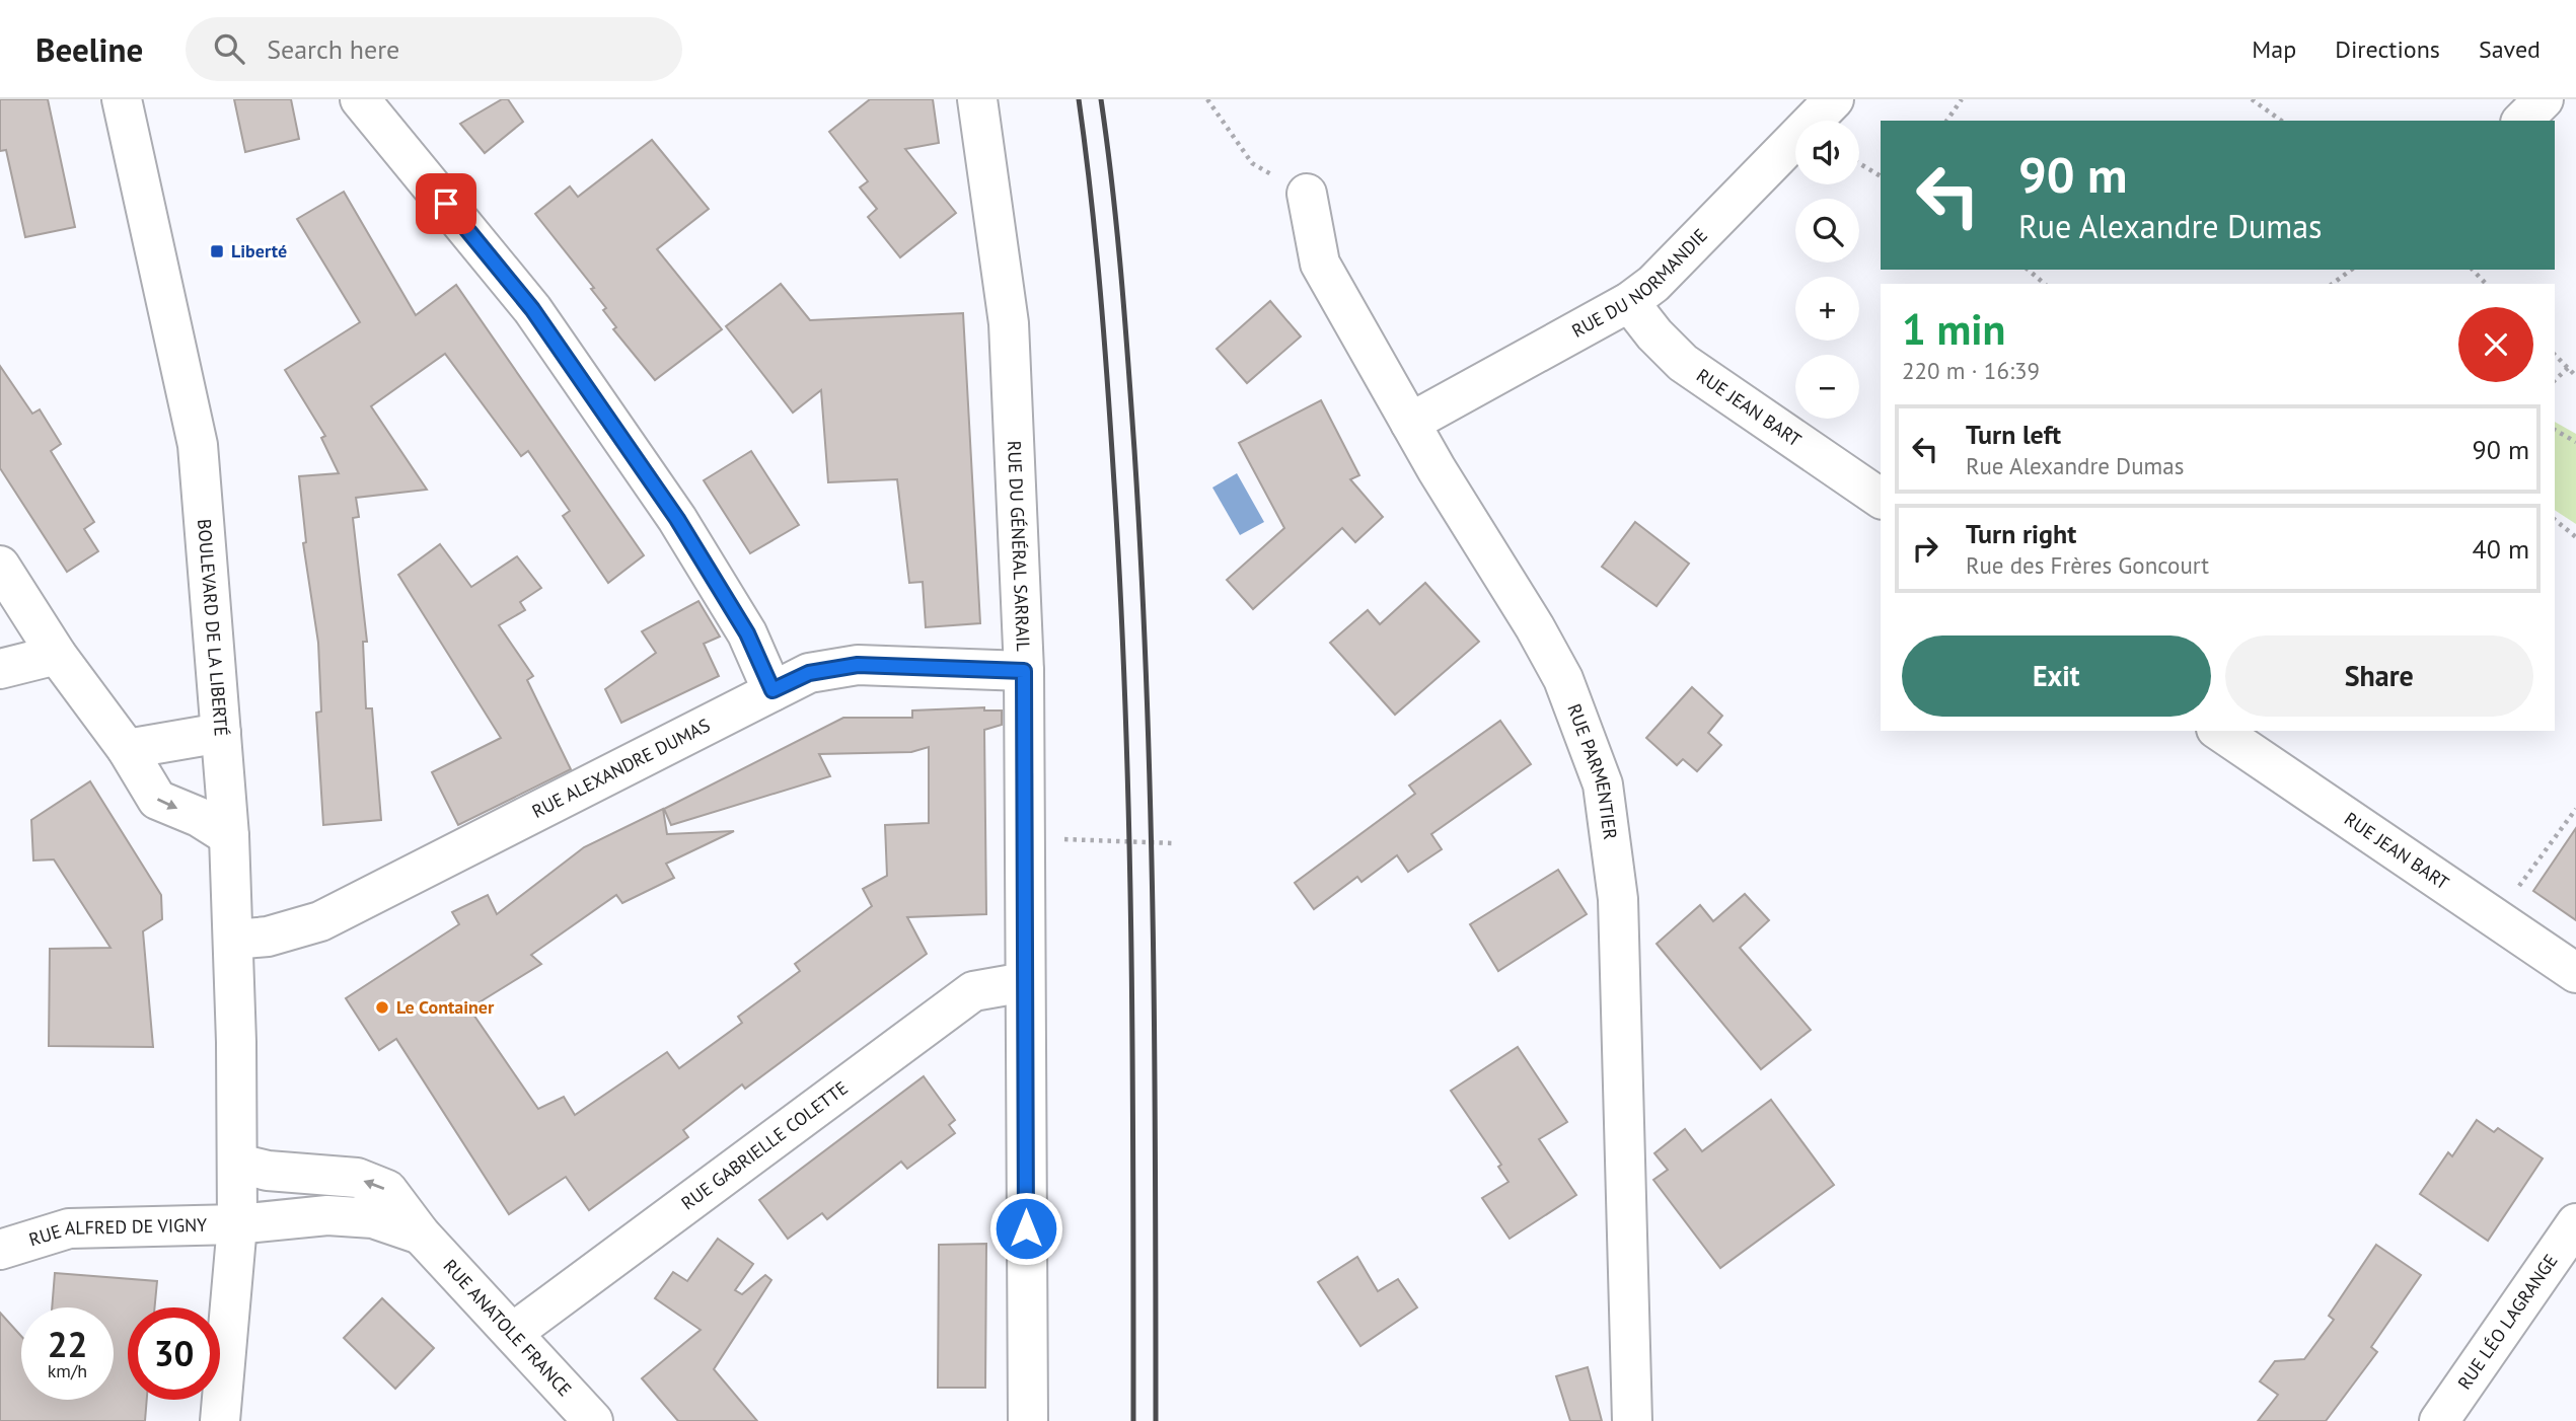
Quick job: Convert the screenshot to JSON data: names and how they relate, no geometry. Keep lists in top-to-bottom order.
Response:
{
  "streets": {
    "street": [
      "RUE DU NORMANDIE",
      "RUE JEAN BART",
      "RUE DU GÉNÉRAL SARRAIL",
      "BOULEVARD DE LA LIBERTÉ",
      "RUE ALEXANDRE DUMAS",
      "RUE PARMENTIER",
      "RUE GABRIELLE COLETTE",
      "RUE ALFRED DE VIGNY",
      "RUE LÉO LAGRANGE",
      "RUE ANATOLE FRANCE"
    ]
  },
  "crossings": [
    ["RUE DU NORMANDIE", "RUE JEAN BART"],
    ["RUE DU NORMANDIE", "RUE PARMENTIER"],
    ["RUE DU GÉNÉRAL SARRAIL", "RUE ALEXANDRE DUMAS"],
    ["RUE DU GÉNÉRAL SARRAIL", "RUE GABRIELLE COLETTE"],
    ["BOULEVARD DE LA LIBERTÉ", "RUE ALEXANDRE DUMAS"],
    ["BOULEVARD DE LA LIBERTÉ", "RUE ALFRED DE VIGNY"],
    ["BOULEVARD DE LA LIBERTÉ", "RUE ANATOLE FRANCE"],
    ["RUE GABRIELLE COLETTE", "RUE ANATOLE FRANCE"],
    ["RUE ALFRED DE VIGNY", "RUE ANATOLE FRANCE"]
  ],
  "places": {
    "transit": ["Liberté"],
    "other": ["Le Container"]
  },
  "page": {
    "header": "Beeline",
    "search": "Search here",
    "nav": ["Map", "Directions", "Saved"],
    "map_buttons": ["+", "−"],
    "turn": ["90 m", "Rue Alexandre Dumas"],
    "heading": ["1 min", "220 m · 16:39"],
    "list": [
      {
        "name": "Turn left",
        "note": "Rue Alexandre Dumas",
        "value": "90 m"
      },
      {
        "name": "Turn right",
        "note": "Rue des Frères Goncourt",
        "value": "40 m"
      }
    ],
    "buttons": ["Exit", "Share"],
    "speed": "22 km/h",
    "limit": "30"
  }
}
